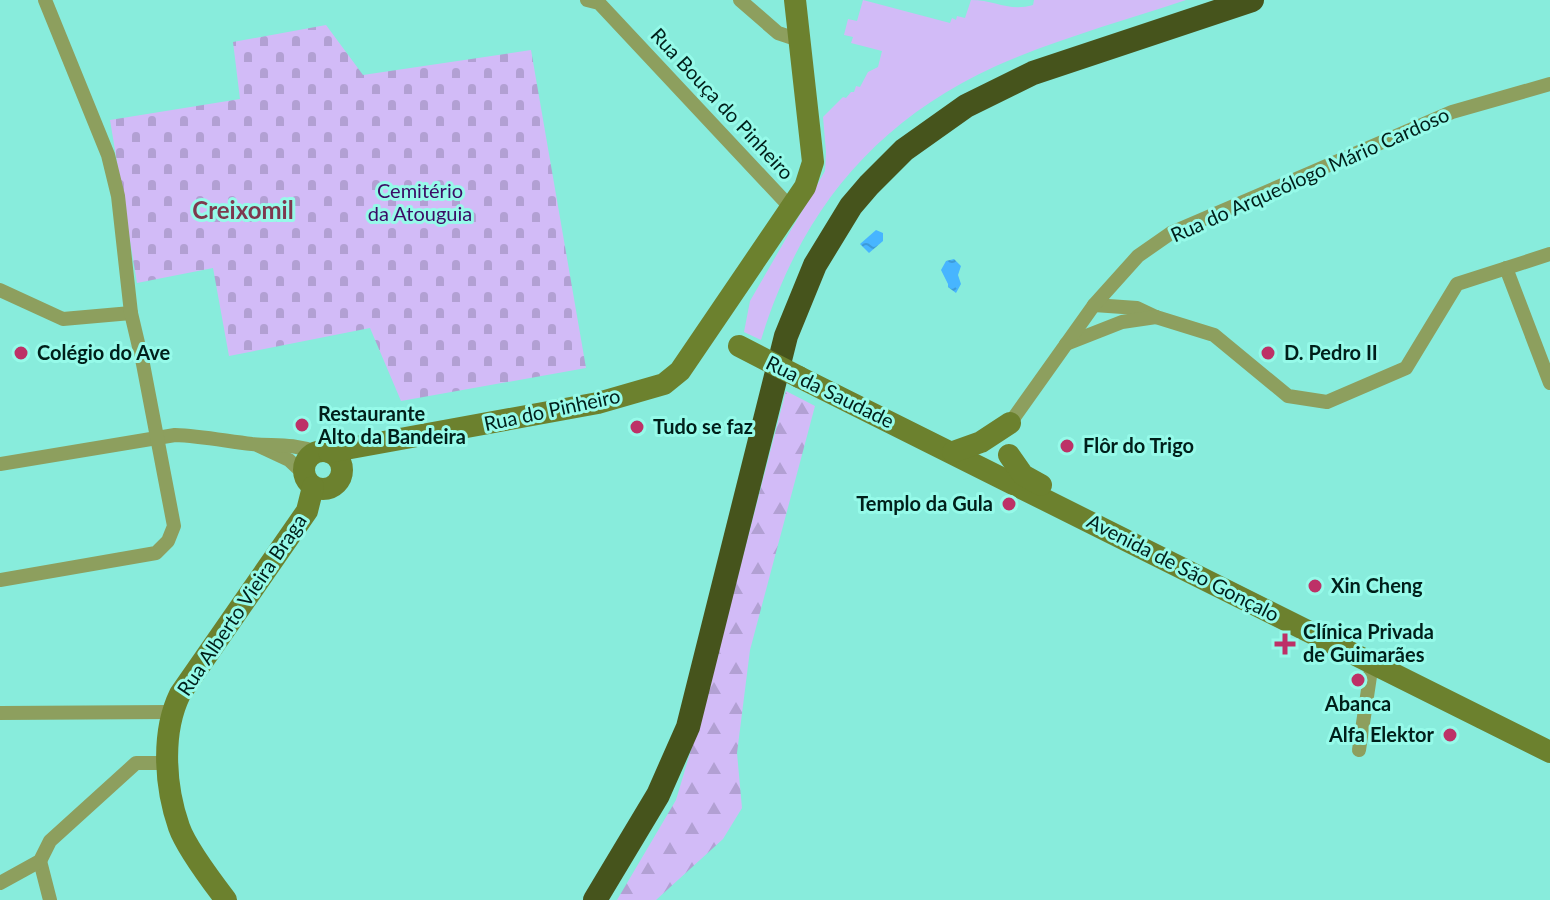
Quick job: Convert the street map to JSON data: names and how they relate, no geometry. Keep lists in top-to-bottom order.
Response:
{
  "streets": {
    "street": [
      "Rua Bouça do Pinheiro",
      "Rua do Arqueólogo Mário Cardoso",
      "Rua da Saudade",
      "Rua do Pinheiro",
      "Avenida de São Gonçalo",
      "Rua Alberto Vieira Braga"
    ]
  },
  "crossings": [
    ["Rua Bouça do Pinheiro", "Rua do Pinheiro"],
    ["Rua do Arqueólogo Mário Cardoso", "Rua da Saudade"],
    ["Rua do Arqueólogo Mário Cardoso", "Avenida de São Gonçalo"],
    ["Rua da Saudade", "Rua do Pinheiro"],
    ["Rua da Saudade", "Avenida de São Gonçalo"],
    ["Rua do Pinheiro", "Rua Alberto Vieira Braga"]
  ],
  "districts": ["Creixomil"],
  "parks": ["Cemitério da Atouguia"],
  "places": {
    "other": [
      "Colégio do Ave",
      "D. Pedro II",
      "Restaurante Alto da Bandeira",
      "Tudo se faz",
      "Flôr do Trigo",
      "Templo da Gula",
      "Xin Cheng",
      "Abanca",
      "Alfa Elektor"
    ],
    "health": ["Clínica Privada de Guimarães"]
  }
}
